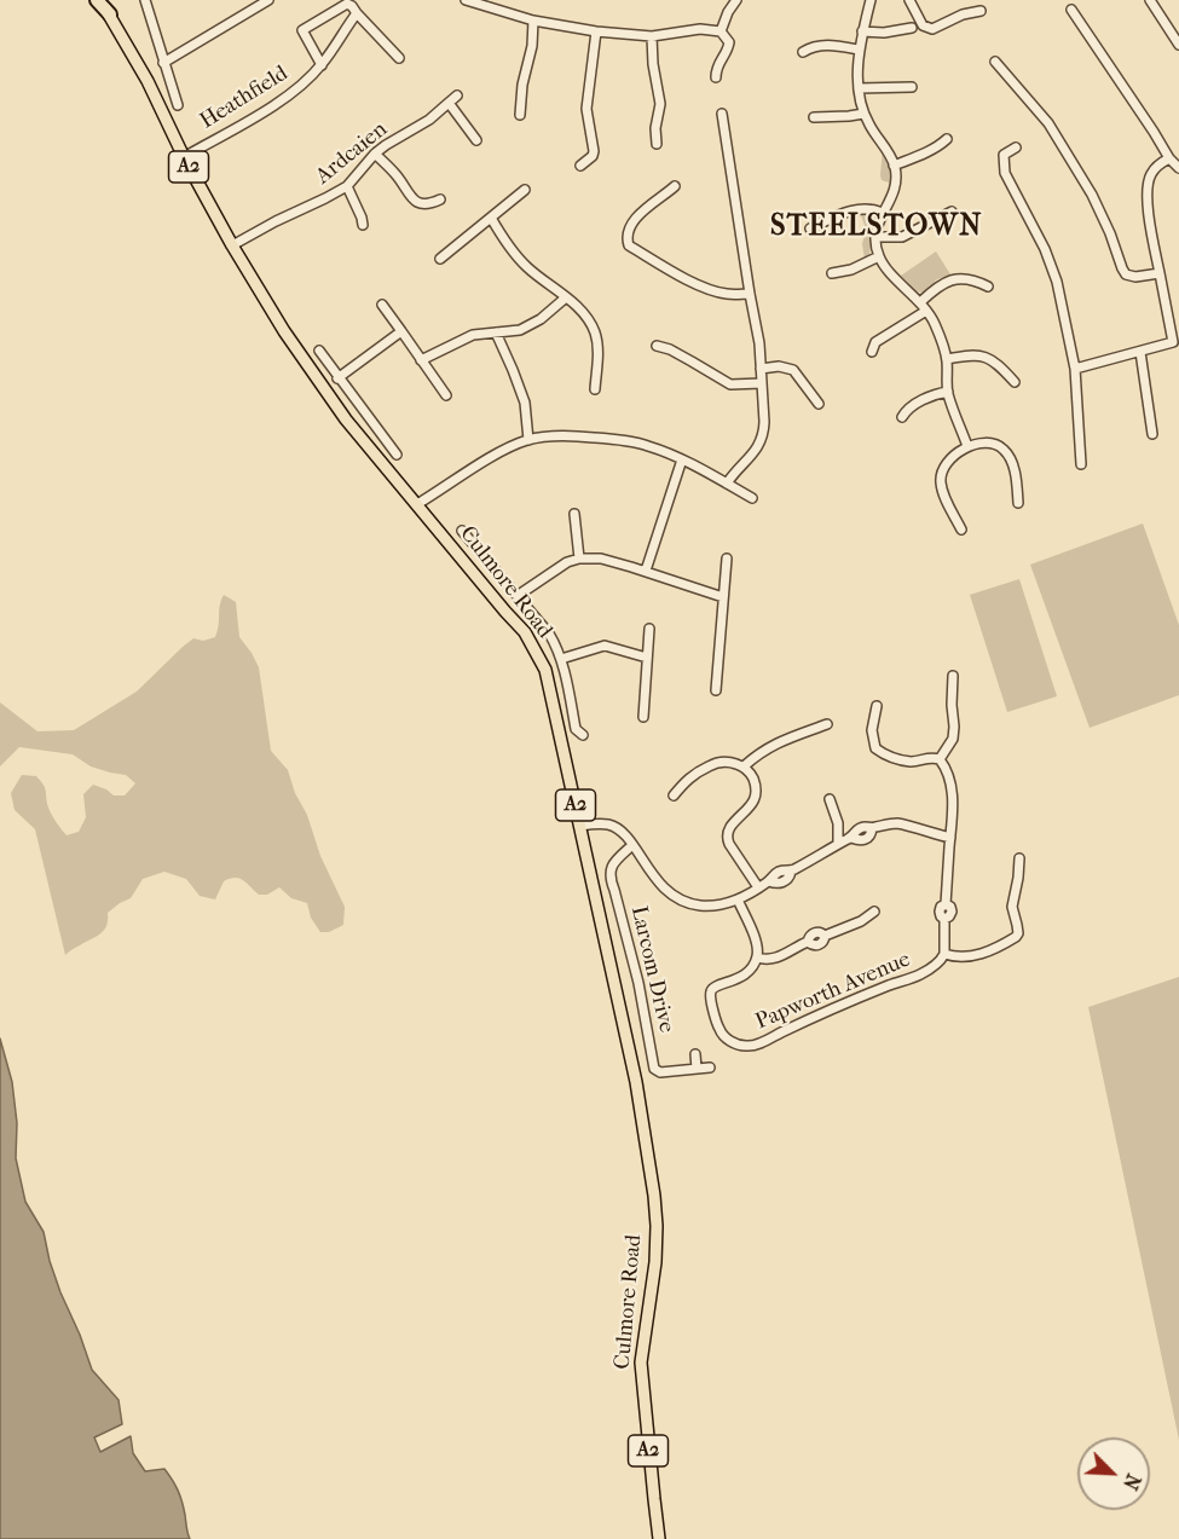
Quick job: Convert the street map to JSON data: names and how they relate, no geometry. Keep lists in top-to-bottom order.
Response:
{
  "streets": {
    "main road": ["A2", "Culmore Road"],
    "street": [
      "Heathfield",
      "Ardcaien",
      "Larcom Drive",
      "Papworth Avenue"
    ]
  },
  "crossings": [
    ["Heathfield", "Culmore Road"],
    ["Ardcaien", "Culmore Road"]
  ],
  "districts": ["STEELSTOWN"],
  "north": "bottom right"
}
